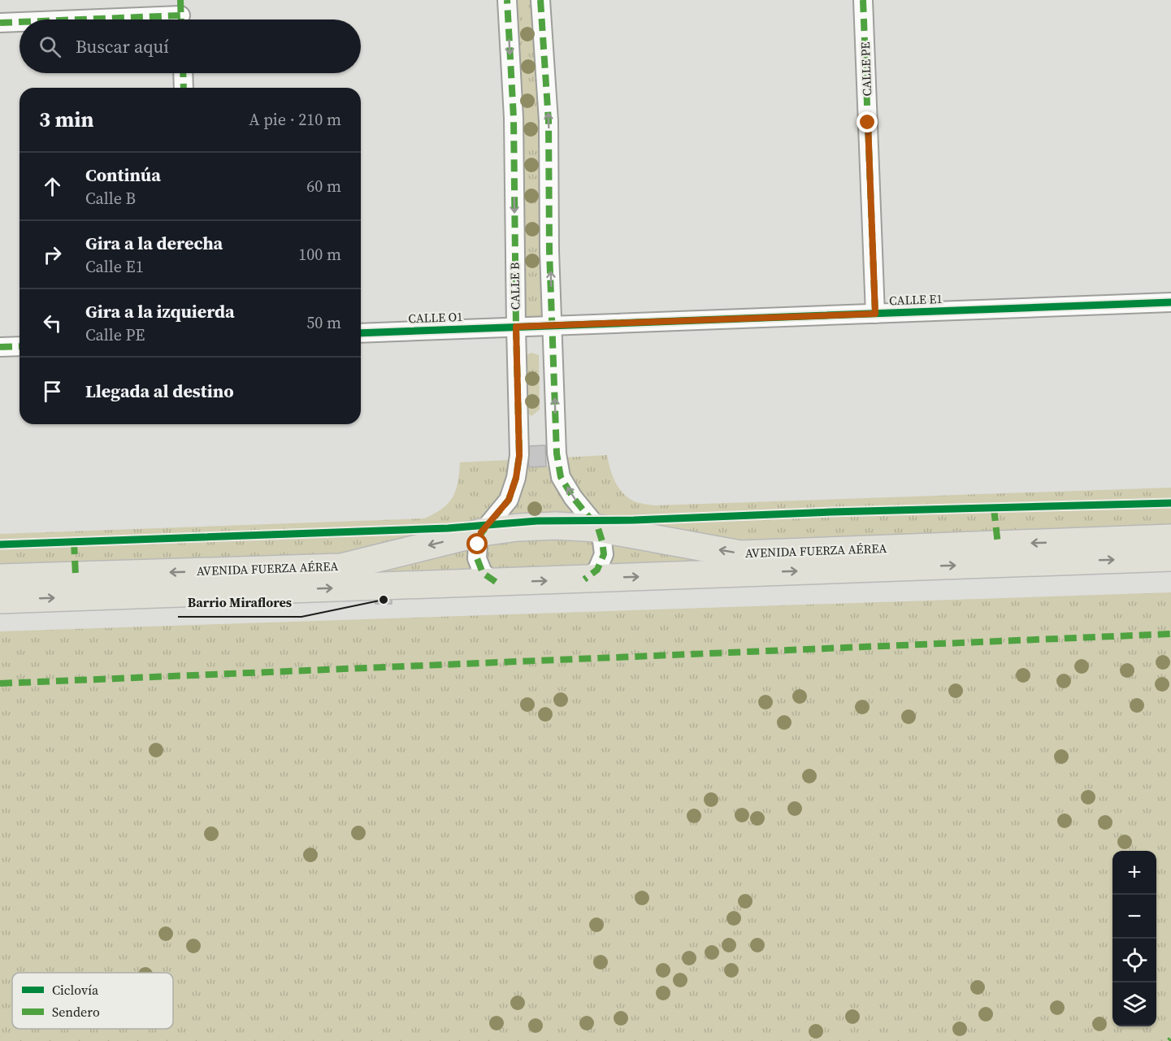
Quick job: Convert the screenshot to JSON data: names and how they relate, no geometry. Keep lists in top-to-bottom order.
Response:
{
  "streets": {
    "main road": ["AVENIDA FUERZA AÉREA"],
    "street": [
      "CALLE PE",
      "CALLE B",
      "CALLE E1",
      "CALLE O1"
    ]
  },
  "crossings": [
    ["CALLE PE", "CALLE E1"],
    ["CALLE B", "CALLE E1"],
    ["CALLE B", "CALLE O1"],
    ["CALLE B", "AVENIDA FUERZA AÉREA"],
    ["CALLE E1", "CALLE O1"]
  ],
  "places": ["Barrio Miraflores"],
  "legend": ["Ciclovía", "Sendero"],
  "page": {
    "search": "Buscar aquí",
    "heading": ["3 min", "A pie · 210 m"],
    "list": [
      ["Continúa", "Calle B", "60 m"],
      ["Gira a la derecha", "Calle E1", "100 m"],
      ["Gira a la izquierda", "Calle PE", "50 m"],
      "Llegada al destino"
    ],
    "map_buttons": ["+", "−"]
  }
}
